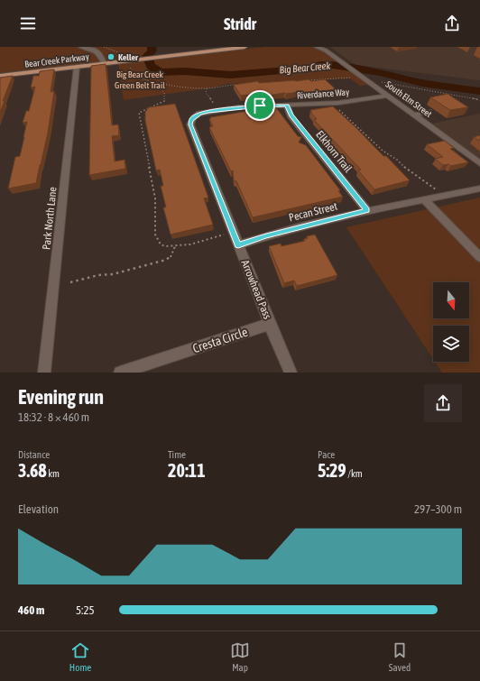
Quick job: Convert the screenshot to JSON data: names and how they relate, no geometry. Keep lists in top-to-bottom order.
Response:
{
  "streets": {
    "main road": ["Bear Creek Parkway"],
    "street": [
      "Riverdance Way",
      "South Elm Street",
      "Elkhorn Trail",
      "Pecan Street",
      "Park North Lane",
      "Arrowhead Pass",
      "Cresta Circle"
    ]
  },
  "crossings": [
    ["Bear Creek Parkway", "Park North Lane"],
    ["Riverdance Way", "South Elm Street"],
    ["Riverdance Way", "Elkhorn Trail"],
    ["Riverdance Way", "Arrowhead Pass"],
    ["Elkhorn Trail", "Pecan Street"],
    ["Pecan Street", "Arrowhead Pass"],
    ["Arrowhead Pass", "Cresta Circle"]
  ],
  "water": ["Big Bear Creek"],
  "parks": ["Big Bear Creek Green Belt Trail"],
  "places": ["Keller"],
  "north": "bottom",
  "page": {
    "header": "Stridr",
    "heading": ["Evening run", "18:32 · 8 × 460 m"],
    "stats": [
      ["Distance", "3.68 km"],
      ["Time", "20:11"],
      ["Pace", "5:29 /km"]
    ],
    "chart": ["Elevation", "297–300 m"],
    "list": [
      {
        "name": "460 m",
        "note": "5:25"
      }
    ],
    "tabs": ["Home", "Map", "Saved"]
  }
}
